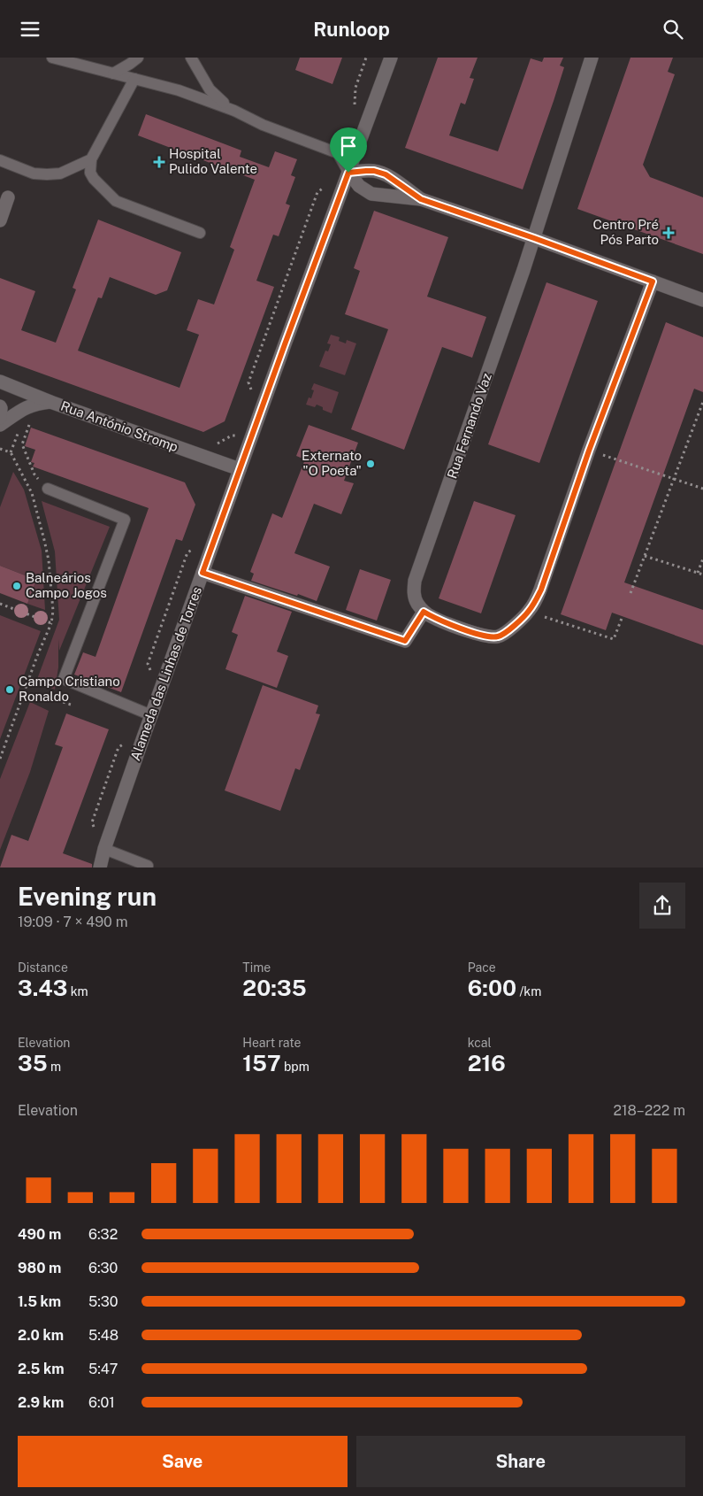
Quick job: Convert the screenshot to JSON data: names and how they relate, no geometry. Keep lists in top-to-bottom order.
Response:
{
  "streets": {
    "street": ["Rua Fernando Vaz", "Rua António Stromp", "Alameda das Linhas de Torres"]
  },
  "crossings": [
    ["Rua António Stromp", "Alameda das Linhas de Torres"]
  ],
  "places": {
    "health": ["Hospital Pulido Valente", "Centro Pré Pós Parto"],
    "other": ["Externato \"O Poeta\"", "Balneários Campo Jogos", "Campo Cristiano Ronaldo"]
  },
  "page": {
    "header": "Runloop",
    "heading": ["Evening run", "19:09 · 7 × 490 m"],
    "stats": [
      ["Distance", "3.43 km"],
      ["Time", "20:35"],
      ["Pace", "6:00 /km"],
      ["Elevation", "35 m"],
      ["Heart rate", "157 bpm"],
      ["kcal", "216"]
    ],
    "chart": ["Elevation", "218–222 m"],
    "list": [
      {
        "name": "490 m",
        "note": "6:32"
      },
      {
        "name": "980 m",
        "note": "6:30"
      },
      {
        "name": "1.5 km",
        "note": "5:30"
      },
      {
        "name": "2.0 km",
        "note": "5:48"
      },
      {
        "name": "2.5 km",
        "note": "5:47"
      },
      {
        "name": "2.9 km",
        "note": "6:01"
      }
    ],
    "buttons": ["Save", "Share"]
  }
}
